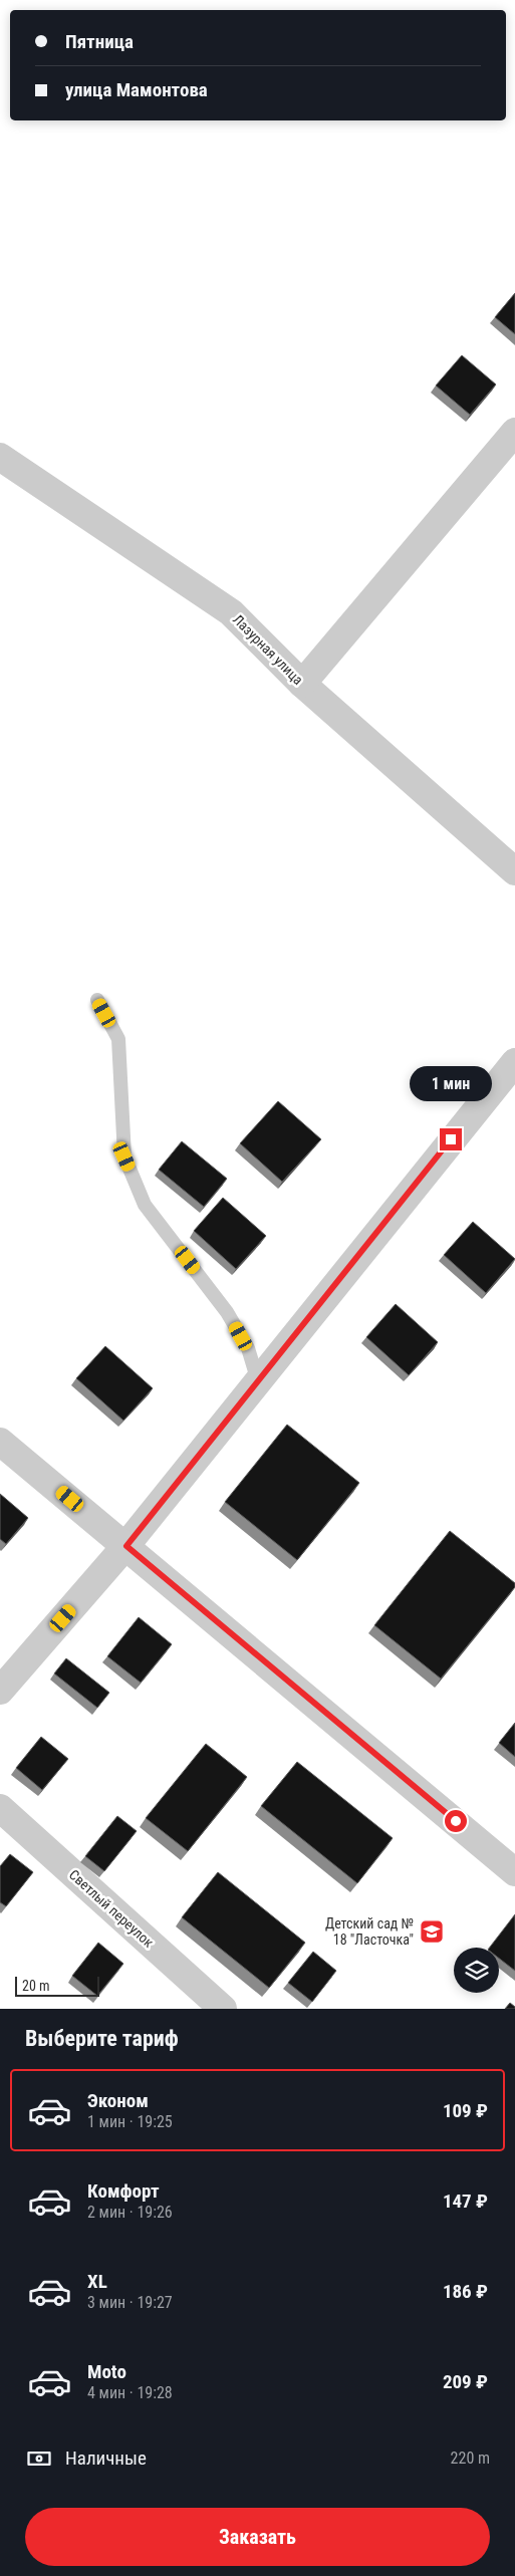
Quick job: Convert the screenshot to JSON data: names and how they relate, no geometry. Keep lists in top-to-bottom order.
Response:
{
  "streets": {
    "street": ["Лазурная улица", "Светлый переулок"]
  },
  "places": {
    "school or university": ["Детский сад № 18 \"Ласточка\""]
  },
  "scale_bar": "20 m",
  "page": {
    "banner": ["Пятница", "улица Мамонтова"],
    "bubble": "1 мин",
    "scale": "20 m",
    "heading": "Выберите тариф",
    "list": [
      {
        "name": "Эконом",
        "note": "1 мин · 19:25",
        "value": "109 ₽"
      },
      {
        "name": "Комфорт",
        "note": "2 мин · 19:26",
        "value": "147 ₽"
      },
      {
        "name": "XL",
        "note": "3 мин · 19:27",
        "value": "186 ₽"
      },
      {
        "name": "Moto",
        "note": "4 мин · 19:28",
        "value": "209 ₽"
      }
    ],
    "pay": ["Наличные", "220 m"],
    "buttons": "Заказать"
  }
}
